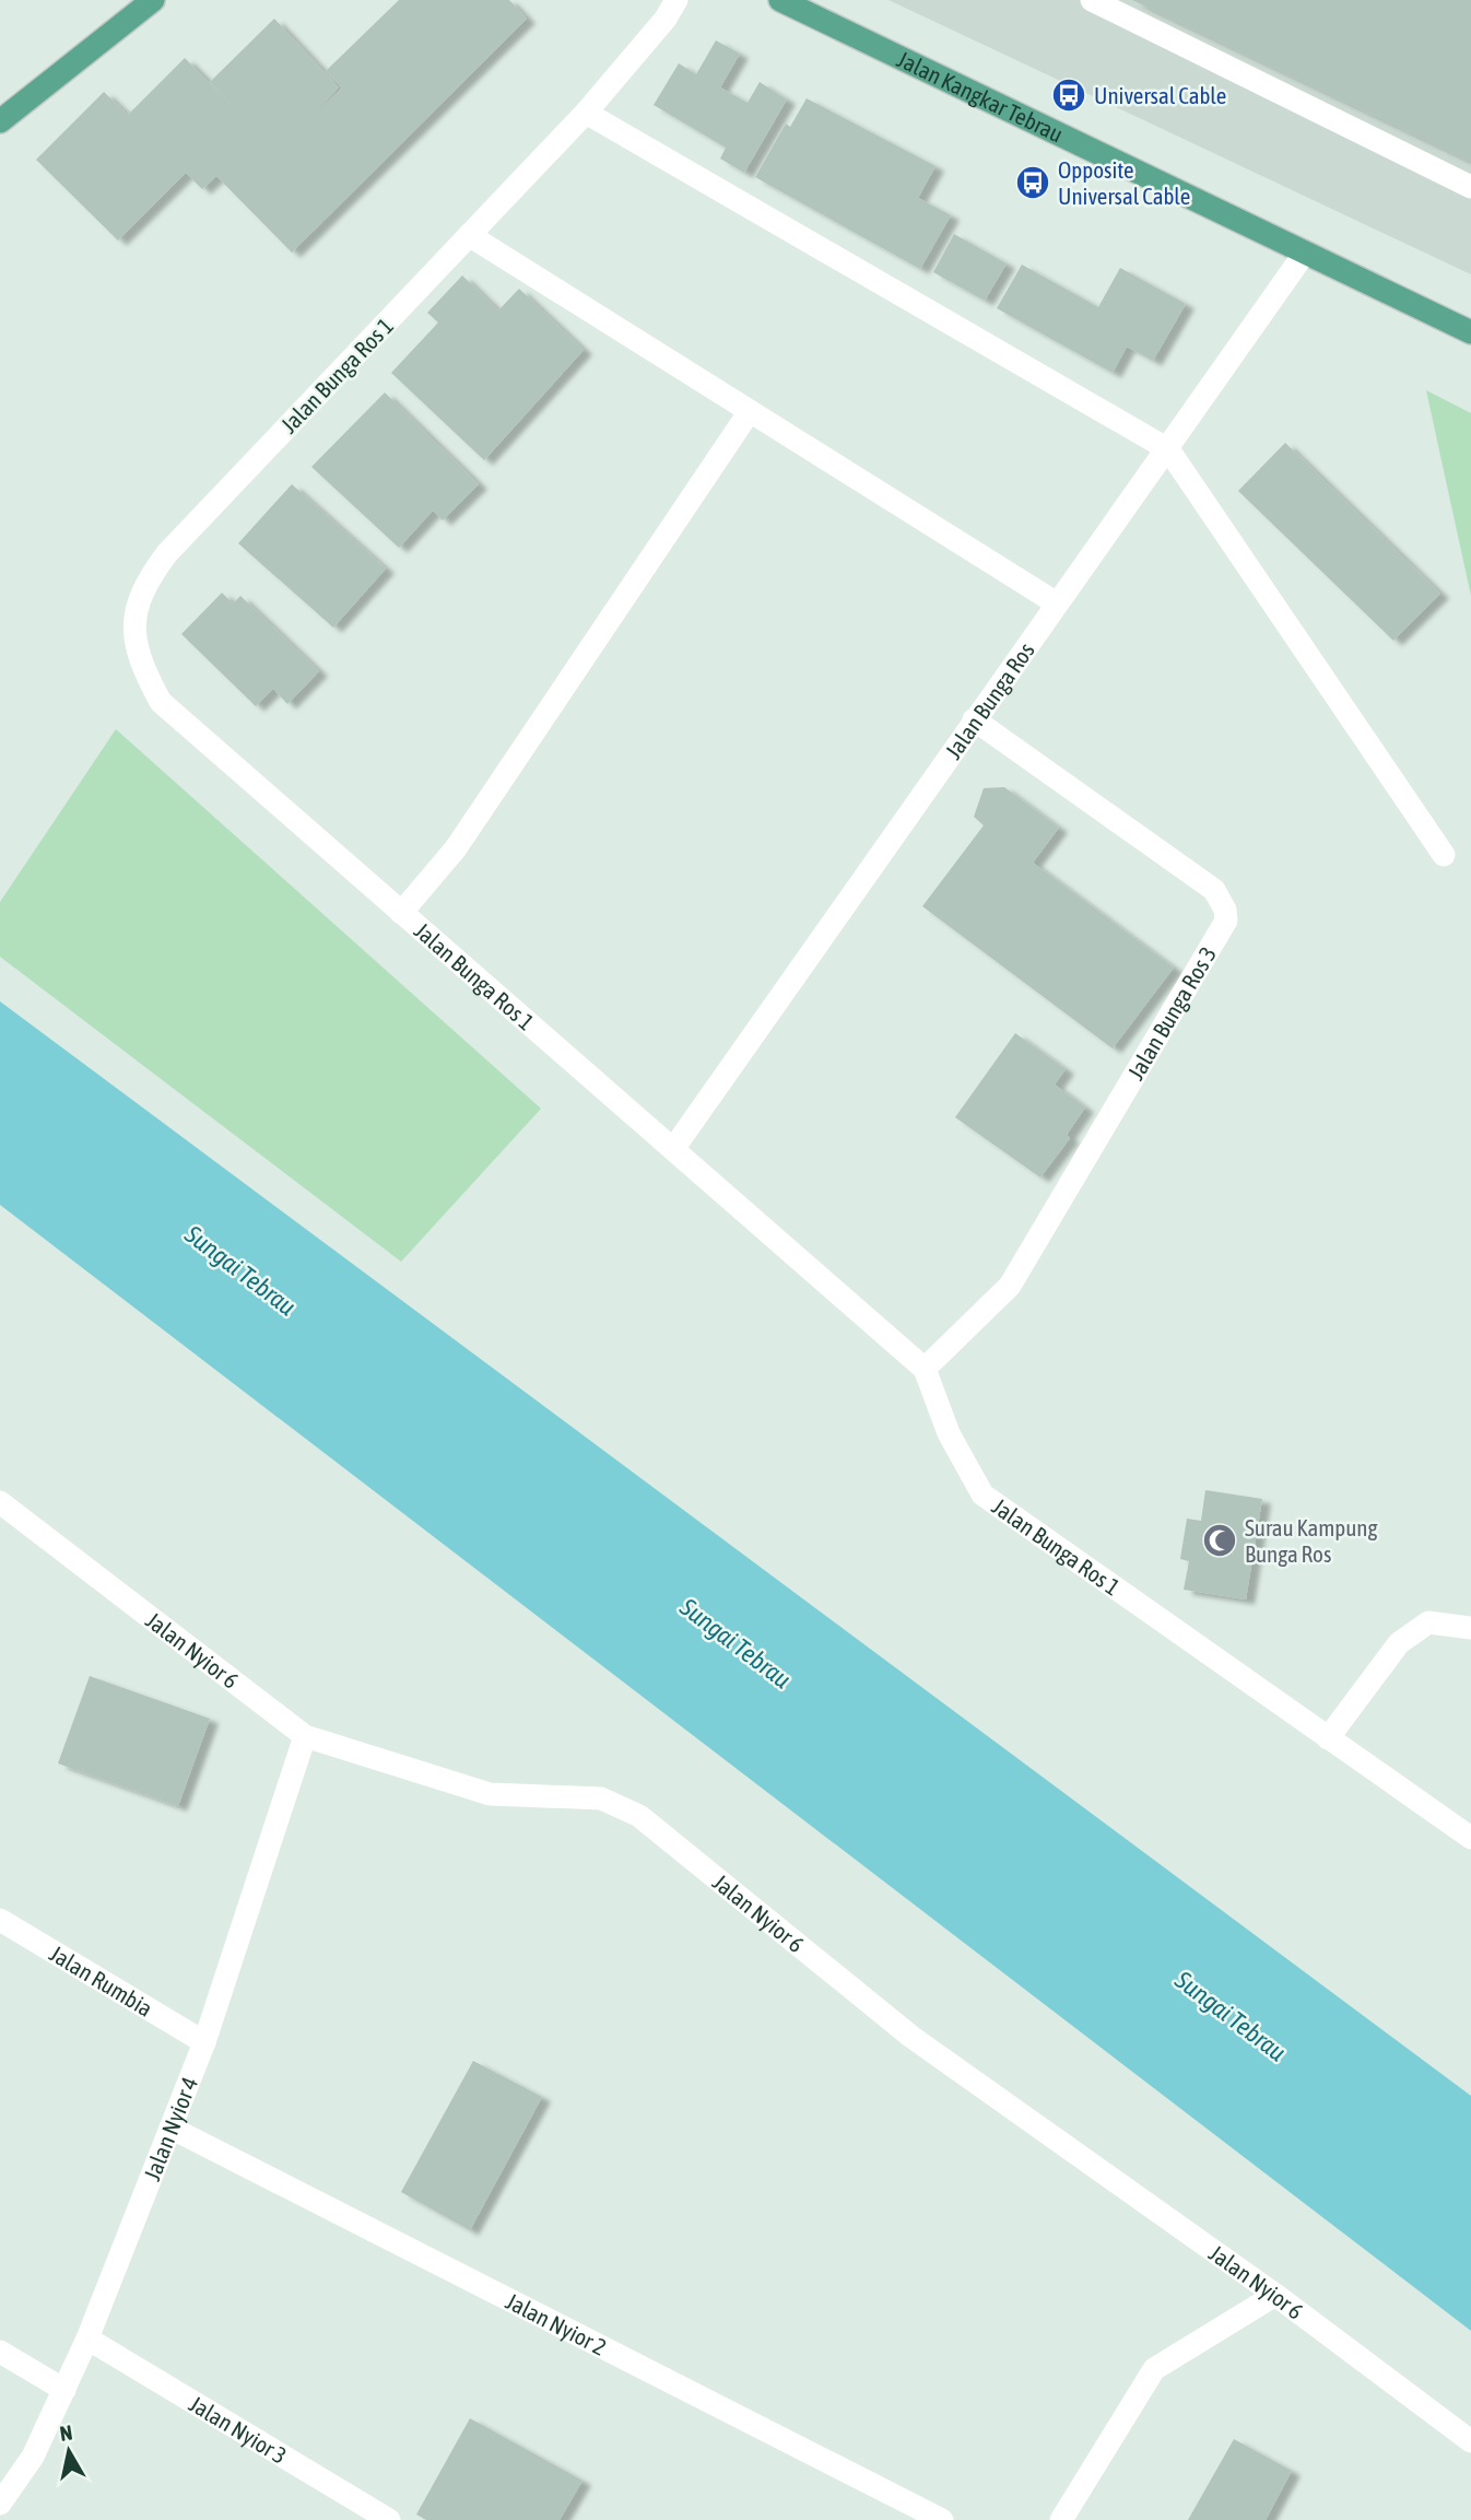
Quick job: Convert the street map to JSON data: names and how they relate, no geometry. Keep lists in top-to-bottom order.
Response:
{
  "streets": {
    "main road": ["Jalan Kangkar Tebrau"],
    "street": [
      "Jalan Bunga Ros 1",
      "Jalan Bunga Ros",
      "Jalan Bunga Ros 3",
      "Jalan Nyior 6",
      "Jalan Rumbia",
      "Jalan Nyior 4",
      "Jalan Nyior 2",
      "Jalan Nyior 3"
    ]
  },
  "crossings": [
    ["Jalan Kangkar Tebrau", "Jalan Bunga Ros"],
    ["Jalan Bunga Ros 1", "Jalan Bunga Ros"],
    ["Jalan Bunga Ros 1", "Jalan Bunga Ros 3"],
    ["Jalan Bunga Ros", "Jalan Bunga Ros 3"],
    ["Jalan Nyior 6", "Jalan Nyior 4"],
    ["Jalan Rumbia", "Jalan Nyior 4"],
    ["Jalan Nyior 4", "Jalan Nyior 2"],
    ["Jalan Nyior 4", "Jalan Nyior 3"]
  ],
  "water": ["Sungai Tebrau"],
  "places": {
    "bus stop": ["Universal Cable", "Opposite Universal Cable"],
    "mosque": ["Surau Kampung Bunga Ros"]
  },
  "north": "top"
}
